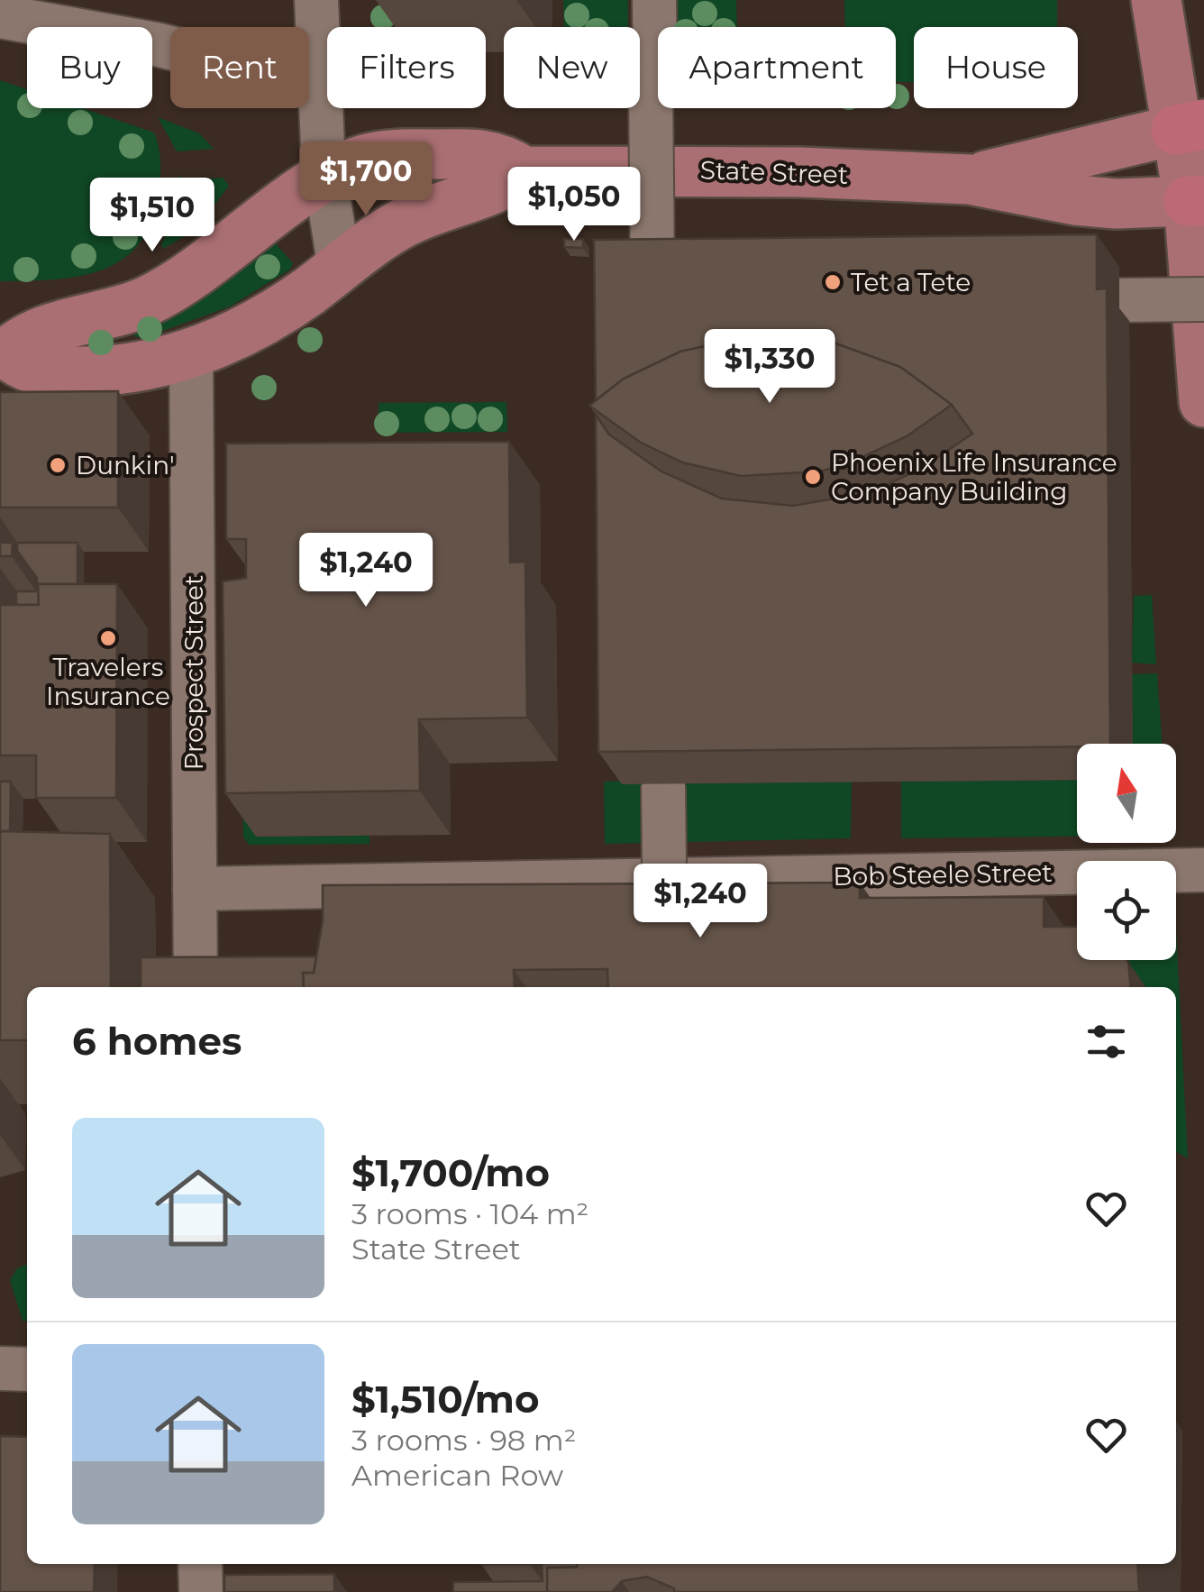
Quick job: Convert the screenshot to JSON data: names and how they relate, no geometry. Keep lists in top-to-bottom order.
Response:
{
  "streets": {
    "main road": ["State Street"],
    "street": ["Prospect Street", "Bob Steele Street"]
  },
  "crossings": [
    ["State Street", "Prospect Street"],
    ["Prospect Street", "Bob Steele Street"]
  ],
  "places": [
    "Tet a Tete",
    "Dunkin'",
    "Phoenix Life Insurance Company Building",
    "Travelers Insurance"
  ],
  "north": "top",
  "page": {
    "chip": [
      "Buy",
      "Rent",
      "Filters",
      "New",
      "Apartment",
      "House"
    ],
    "price": [
      "$1,700",
      "$1,050",
      "$1,510",
      "$1,330",
      "$1,240",
      "$1,240"
    ],
    "heading": "6 homes",
    "list": [
      {
        "name": "$1,700/mo",
        "note": "3 rooms · 104 m² · State Street"
      },
      {
        "name": "$1,510/mo",
        "note": "3 rooms · 98 m² · American Row"
      }
    ]
  }
}
